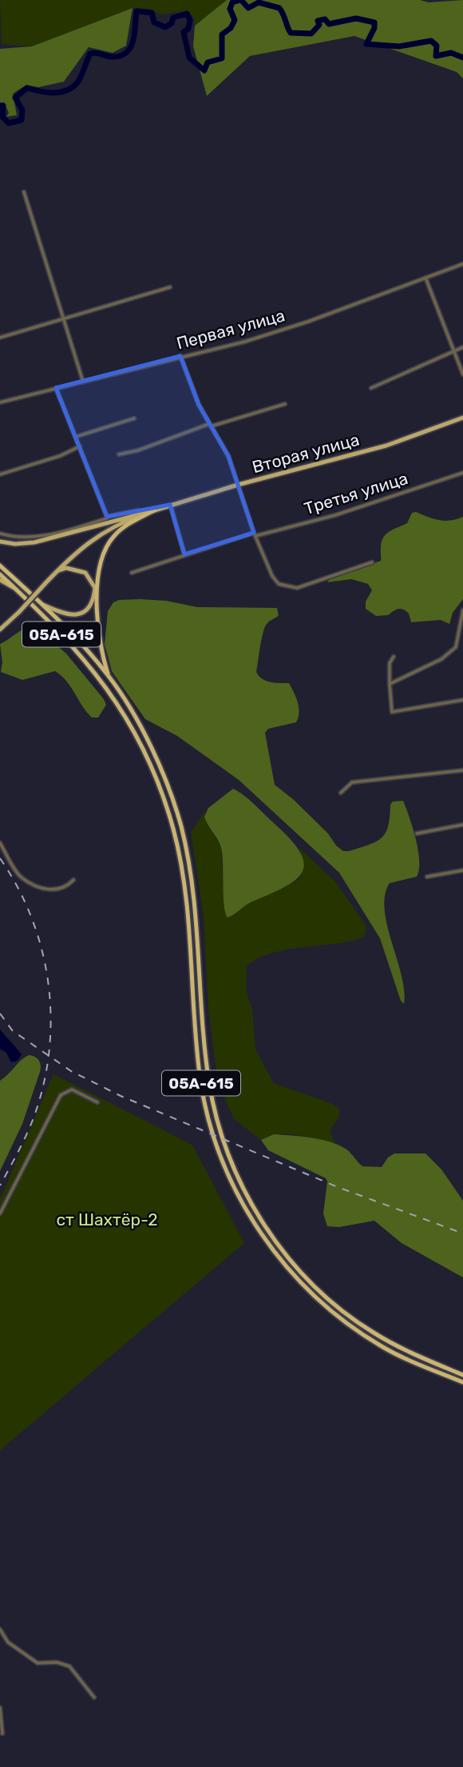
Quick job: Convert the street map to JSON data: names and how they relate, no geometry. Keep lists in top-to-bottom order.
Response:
{
  "streets": {
    "highway": ["05А-615"],
    "main road": ["Вторая улица"],
    "street": ["Первая улица", "Третья улица"]
  },
  "parks": ["ст Шахтёр-2"]
}
